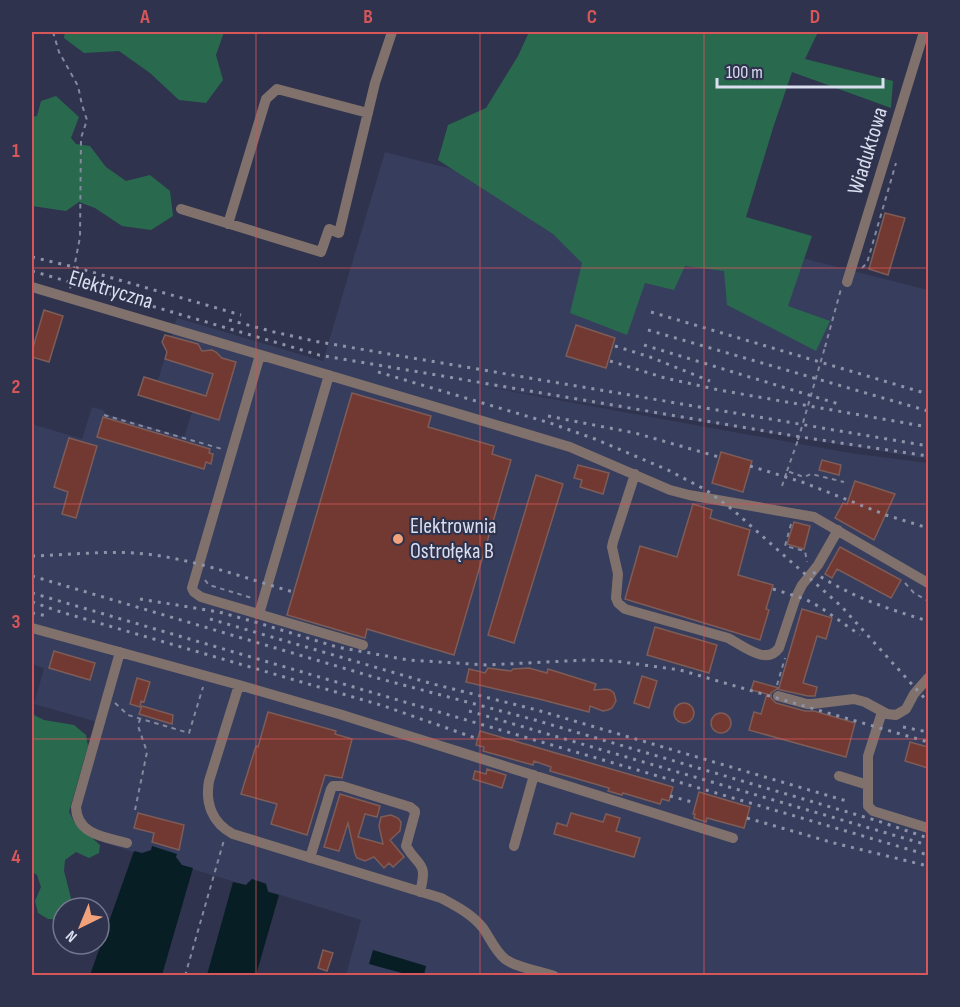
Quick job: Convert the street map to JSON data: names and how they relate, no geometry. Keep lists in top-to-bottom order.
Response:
{
  "streets": {
    "street": ["Wiaduktowa", "Elektryczna"]
  },
  "places": ["Elektrownia Ostrołęka B"],
  "scale_bar": "100 m",
  "north": "bottom left",
  "grid": {
    "columns": [
      "A",
      "B",
      "C",
      "D"
    ],
    "rows": [
      "1",
      "2",
      "3",
      "4"
    ]
  }
}
